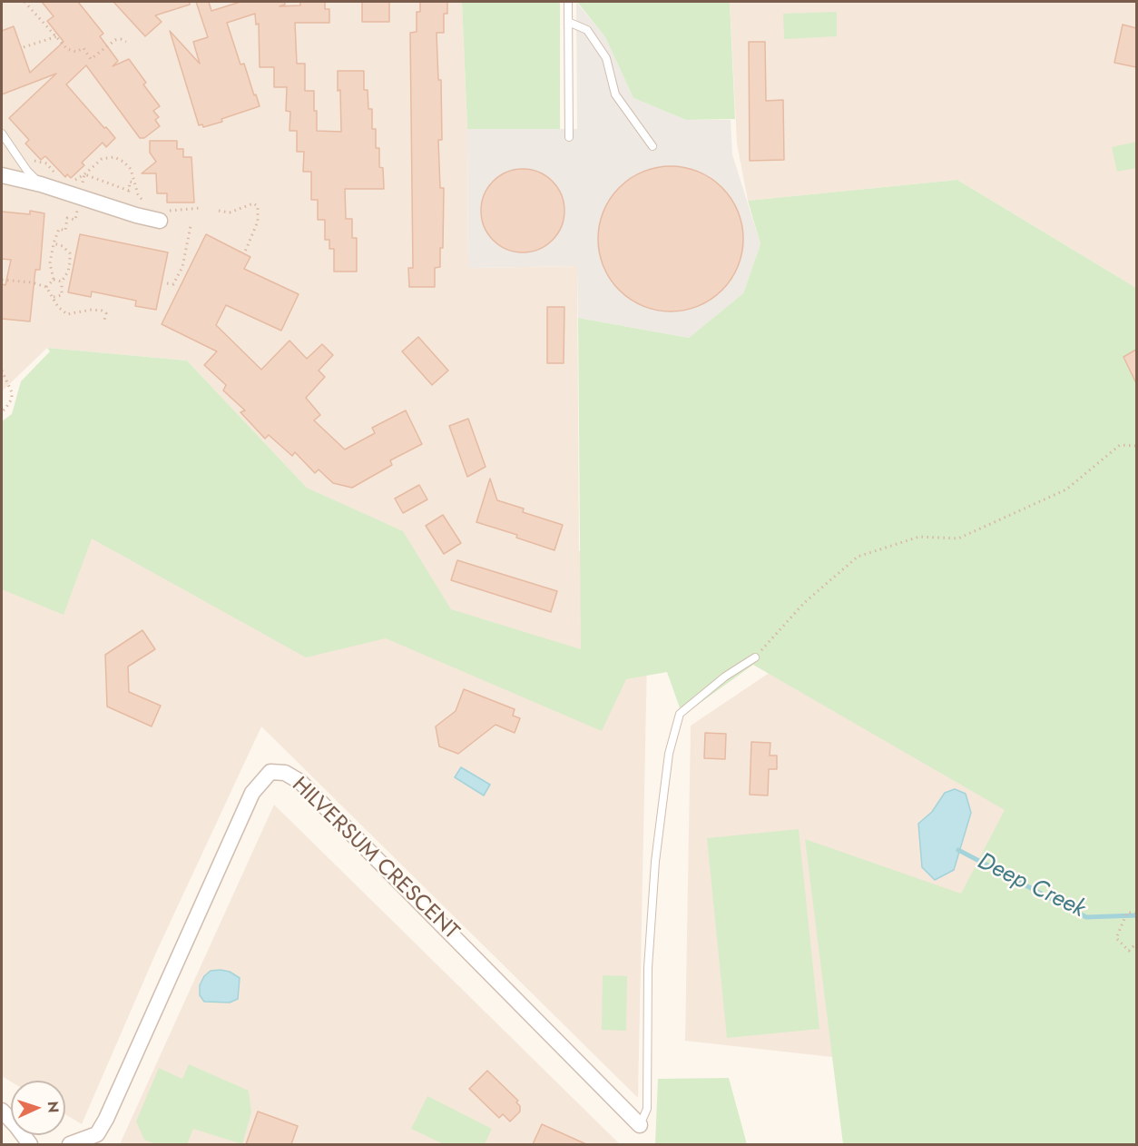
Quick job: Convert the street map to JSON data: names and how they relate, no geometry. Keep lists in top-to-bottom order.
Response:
{
  "streets": {
    "street": ["HILVERSUM CRESCENT"]
  },
  "water": ["Deep Creek"],
  "north": "right"
}
